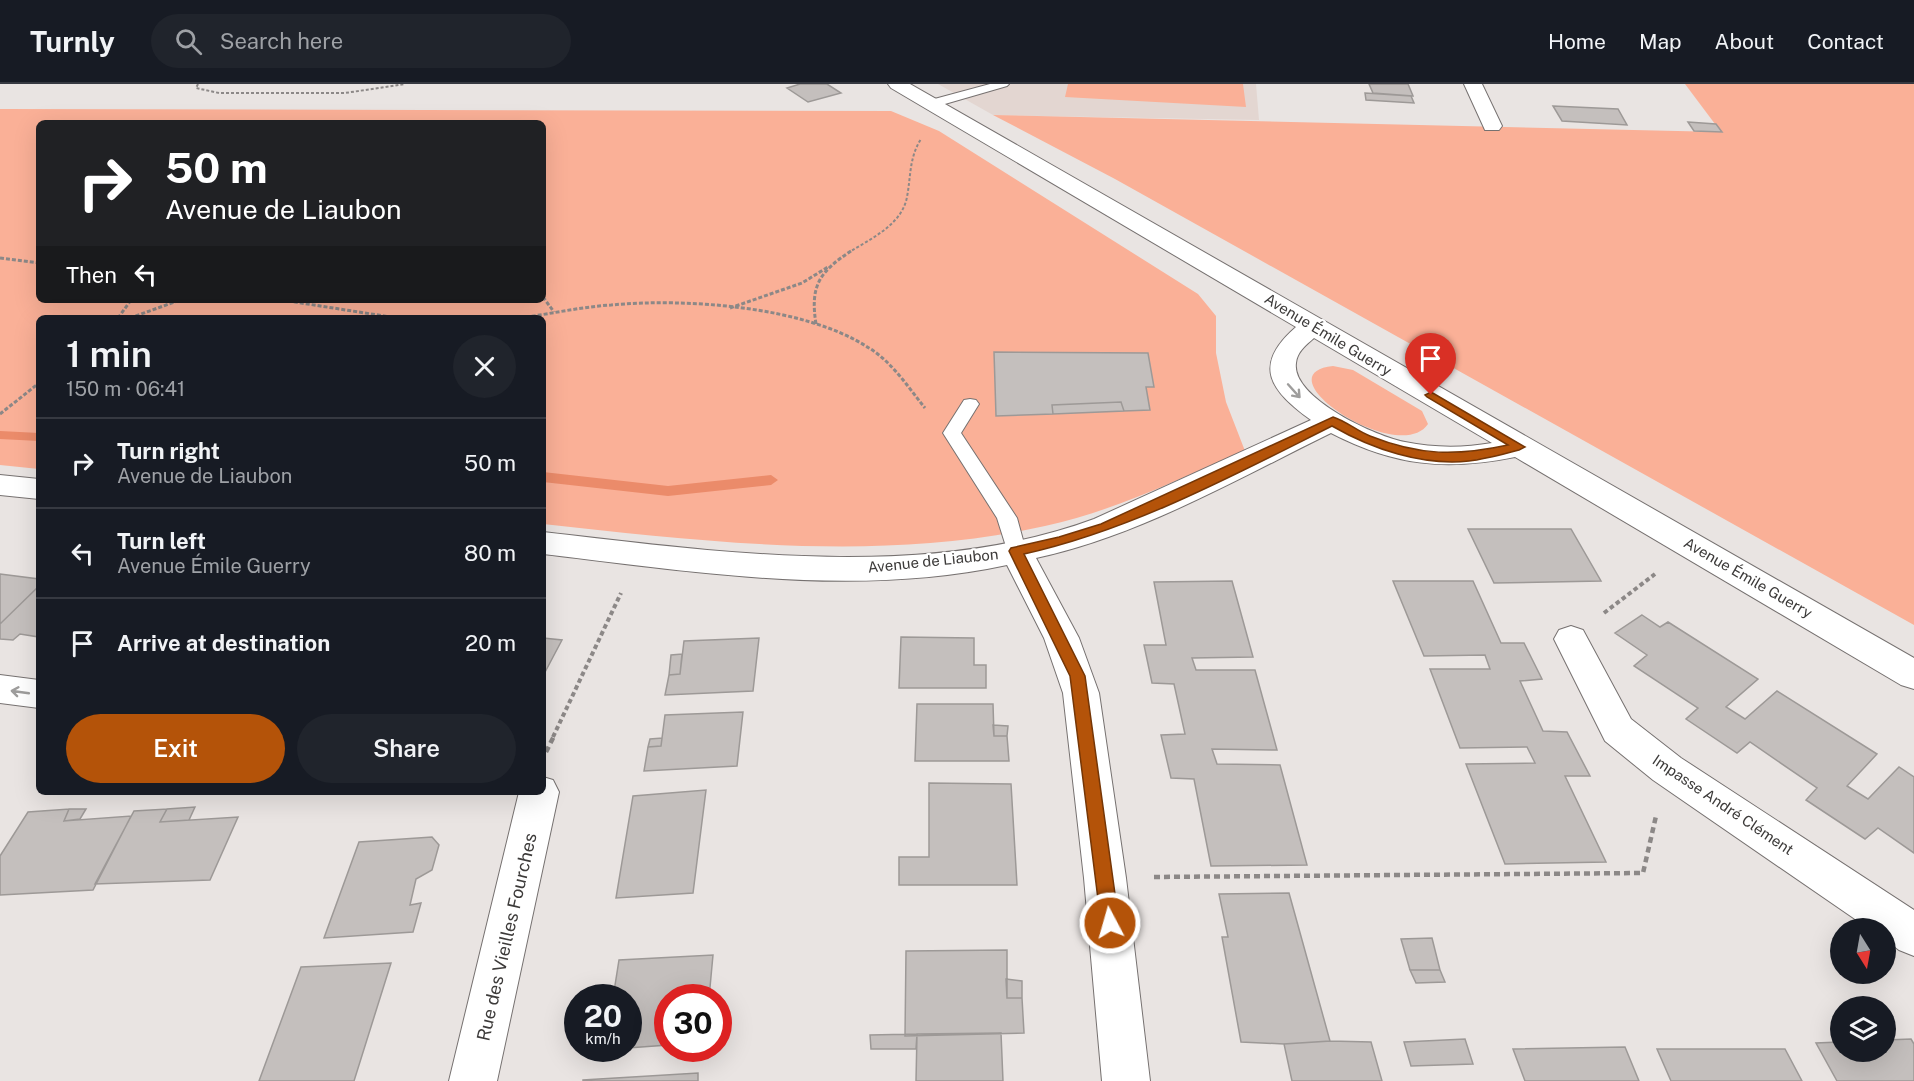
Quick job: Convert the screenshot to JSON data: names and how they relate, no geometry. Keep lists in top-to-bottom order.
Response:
{
  "streets": {
    "street": [
      "Avenue Émile Guerry",
      "Avenue de Liaubon",
      "Impasse André Clément",
      "Rue des Vieilles Fourches"
    ]
  },
  "north": "bottom",
  "page": {
    "header": "Turnly",
    "search": "Search here",
    "nav": [
      "Home",
      "Map",
      "About",
      "Contact"
    ],
    "turn": ["50 m", "Avenue de Liaubon"],
    "then": "Then",
    "heading": ["1 min", "150 m · 06:41"],
    "list": [
      {
        "name": "Turn right",
        "note": "Avenue de Liaubon",
        "value": "50 m"
      },
      {
        "name": "Turn left",
        "note": "Avenue Émile Guerry",
        "value": "80 m"
      },
      {
        "name": "Arrive at destination",
        "value": "20 m"
      }
    ],
    "buttons": ["Exit", "Share"],
    "speed": "20 km/h",
    "limit": "30"
  }
}
